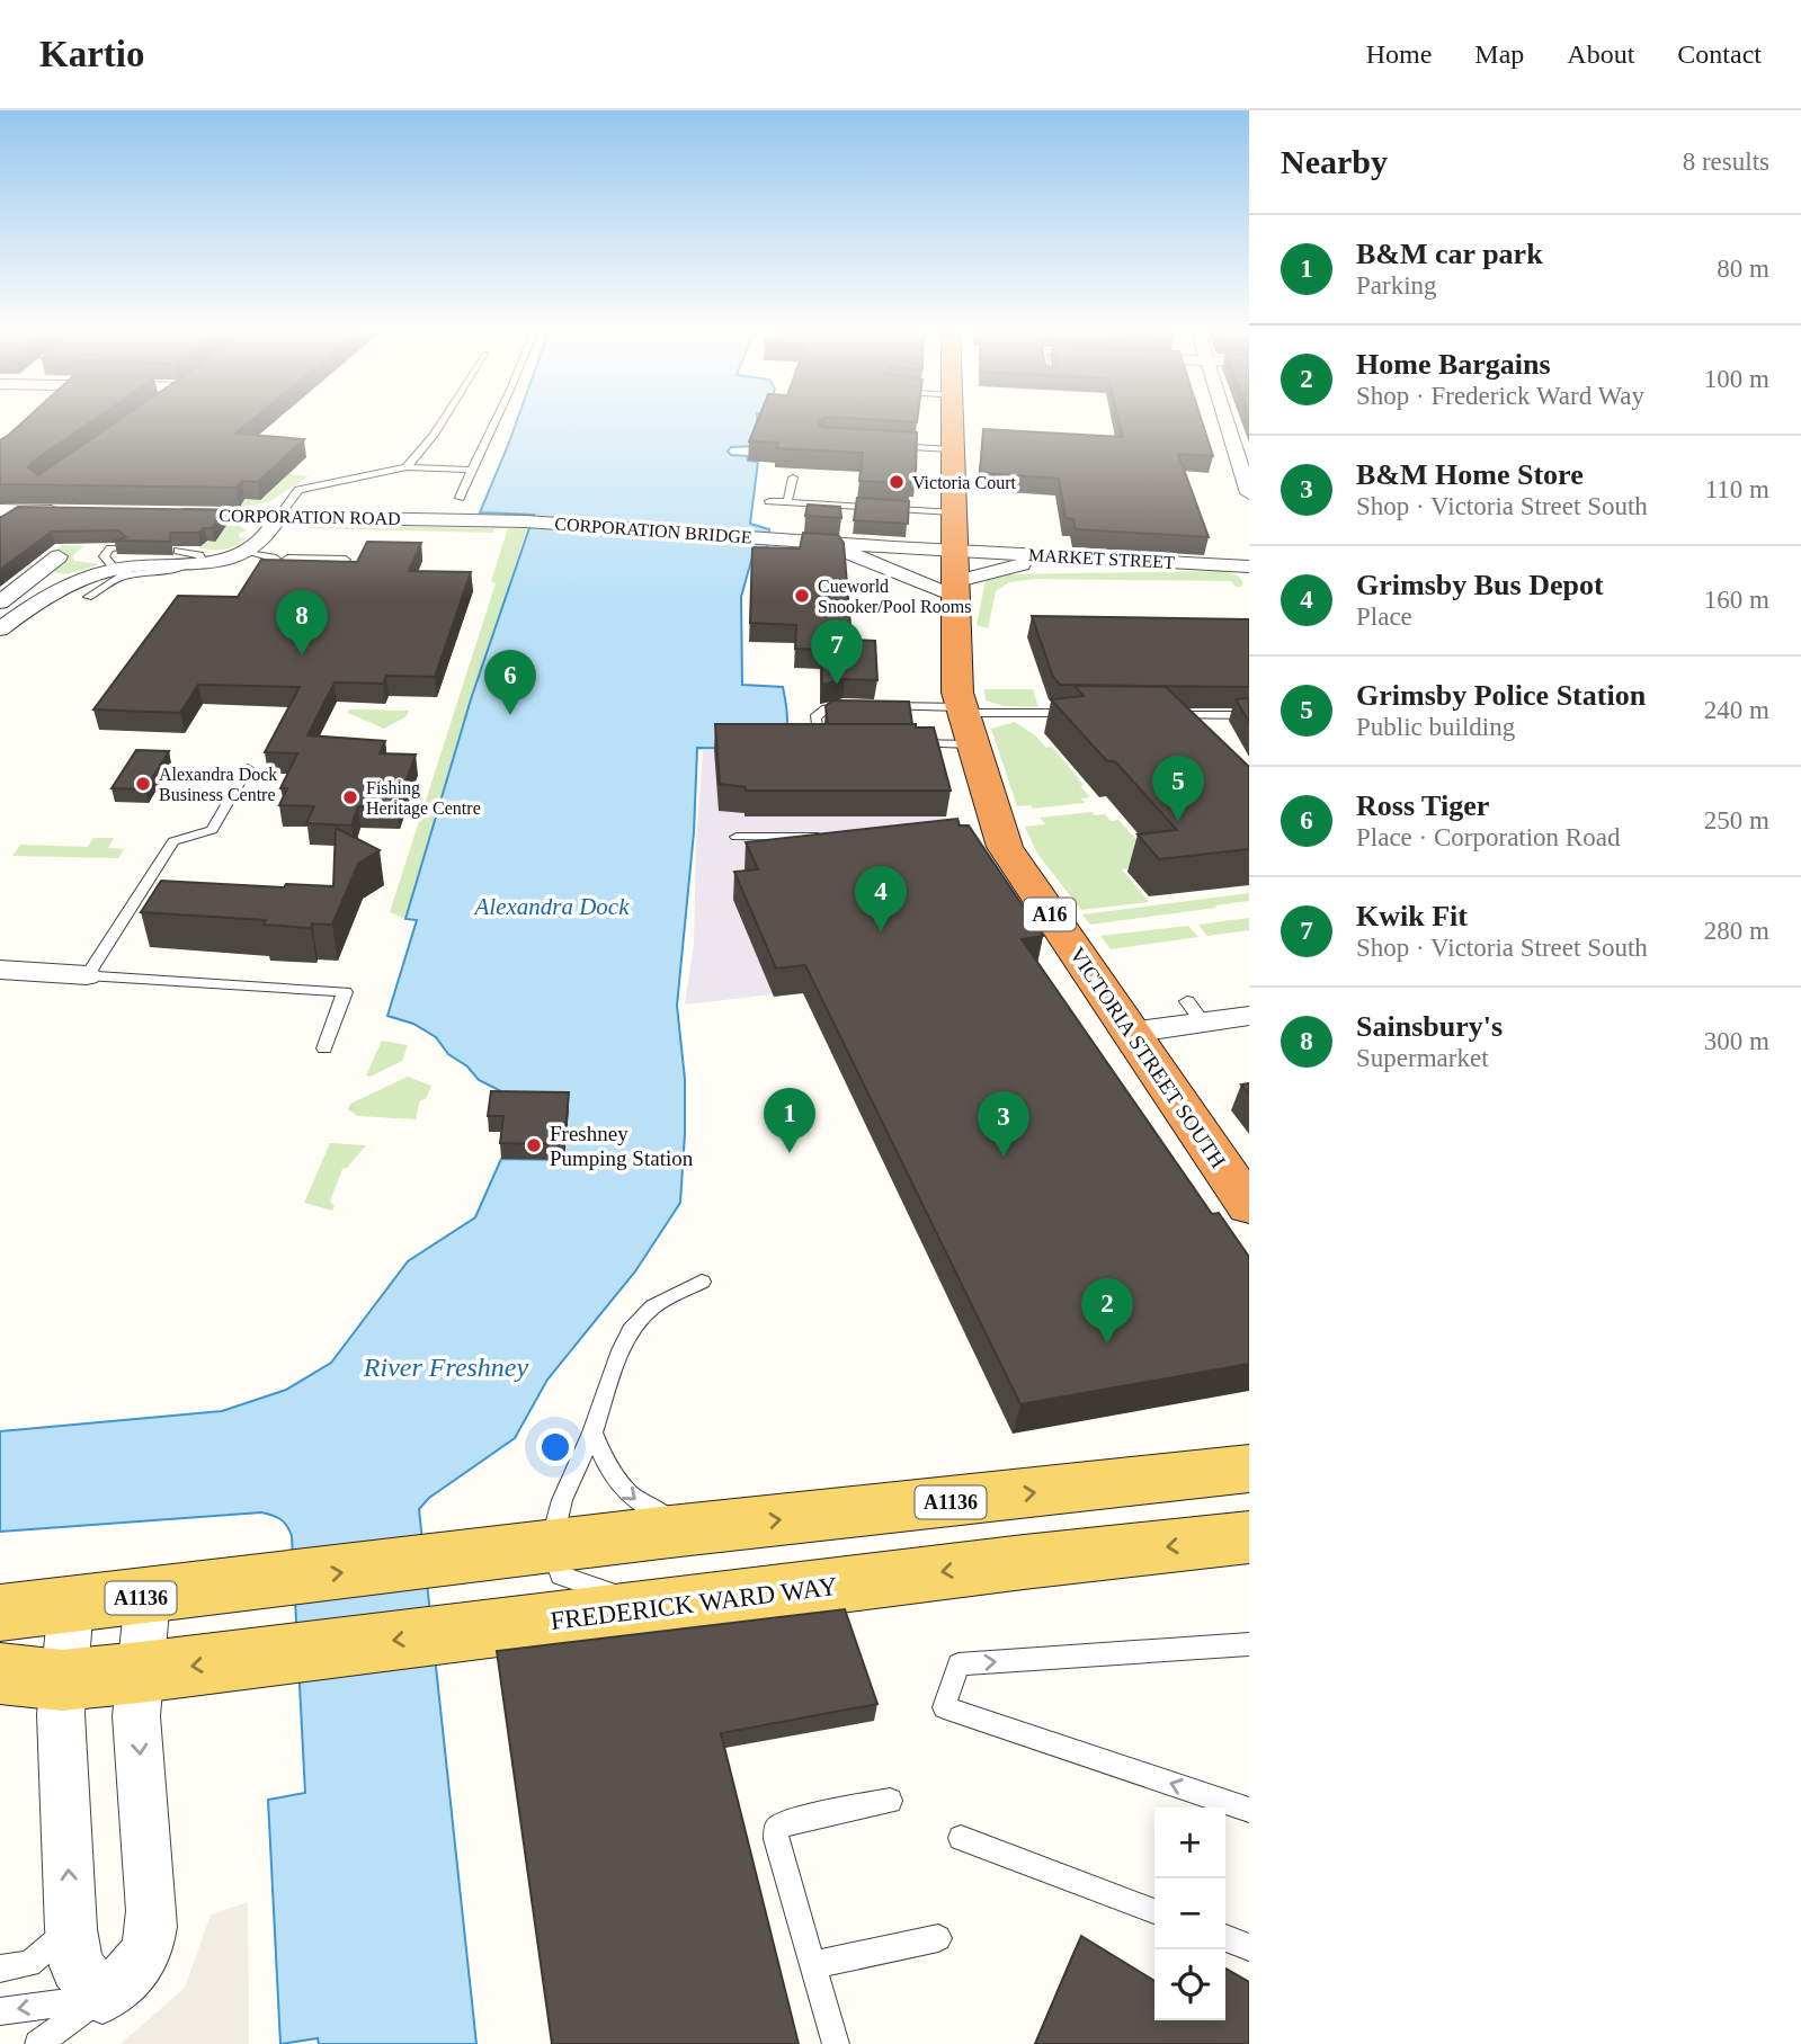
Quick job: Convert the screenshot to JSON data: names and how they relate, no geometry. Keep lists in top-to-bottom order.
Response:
{
  "streets": {
    "highway": ["A16", "VICTORIA STREET SOUTH"],
    "main road": ["A1136", "FREDERICK WARD WAY"],
    "street": ["CORPORATION ROAD", "CORPORATION BRIDGE", "MARKET STREET"]
  },
  "crossings": [
    ["CORPORATION ROAD", "CORPORATION BRIDGE"],
    ["CORPORATION BRIDGE", "MARKET STREET"],
    ["MARKET STREET", "A16"],
    ["MARKET STREET", "VICTORIA STREET SOUTH"],
    ["A16", "VICTORIA STREET SOUTH"]
  ],
  "water": ["Alexandra Dock", "River Freshney"],
  "places": [
    "Victoria Court",
    "Cueworld Snooker/Pool Rooms",
    "Alexandra Dock Business Centre",
    "Fishing Heritage Centre",
    "Freshney Pumping Station"
  ],
  "page": {
    "header": "Kartio",
    "nav": [
      "Home",
      "Map",
      "About",
      "Contact"
    ],
    "heading": ["Nearby", "8 results"],
    "list": [
      {
        "mark": "1",
        "name": "B&M car park",
        "note": "Parking",
        "value": "80 m"
      },
      {
        "mark": "2",
        "name": "Home Bargains",
        "note": "Shop · Frederick Ward Way",
        "value": "100 m"
      },
      {
        "mark": "3",
        "name": "B&M Home Store",
        "note": "Shop · Victoria Street South",
        "value": "110 m"
      },
      {
        "mark": "4",
        "name": "Grimsby Bus Depot",
        "note": "Place",
        "value": "160 m"
      },
      {
        "mark": "5",
        "name": "Grimsby Police Station",
        "note": "Public building",
        "value": "240 m"
      },
      {
        "mark": "6",
        "name": "Ross Tiger",
        "note": "Place · Corporation Road",
        "value": "250 m"
      },
      {
        "mark": "7",
        "name": "Kwik Fit",
        "note": "Shop · Victoria Street South",
        "value": "280 m"
      },
      {
        "mark": "8",
        "name": "Sainsbury's",
        "note": "Supermarket",
        "value": "300 m"
      }
    ],
    "pins": [
      "8",
      "7",
      "6",
      "5",
      "4",
      "1",
      "3",
      "2"
    ],
    "map_buttons": ["+", "−"]
  }
}
